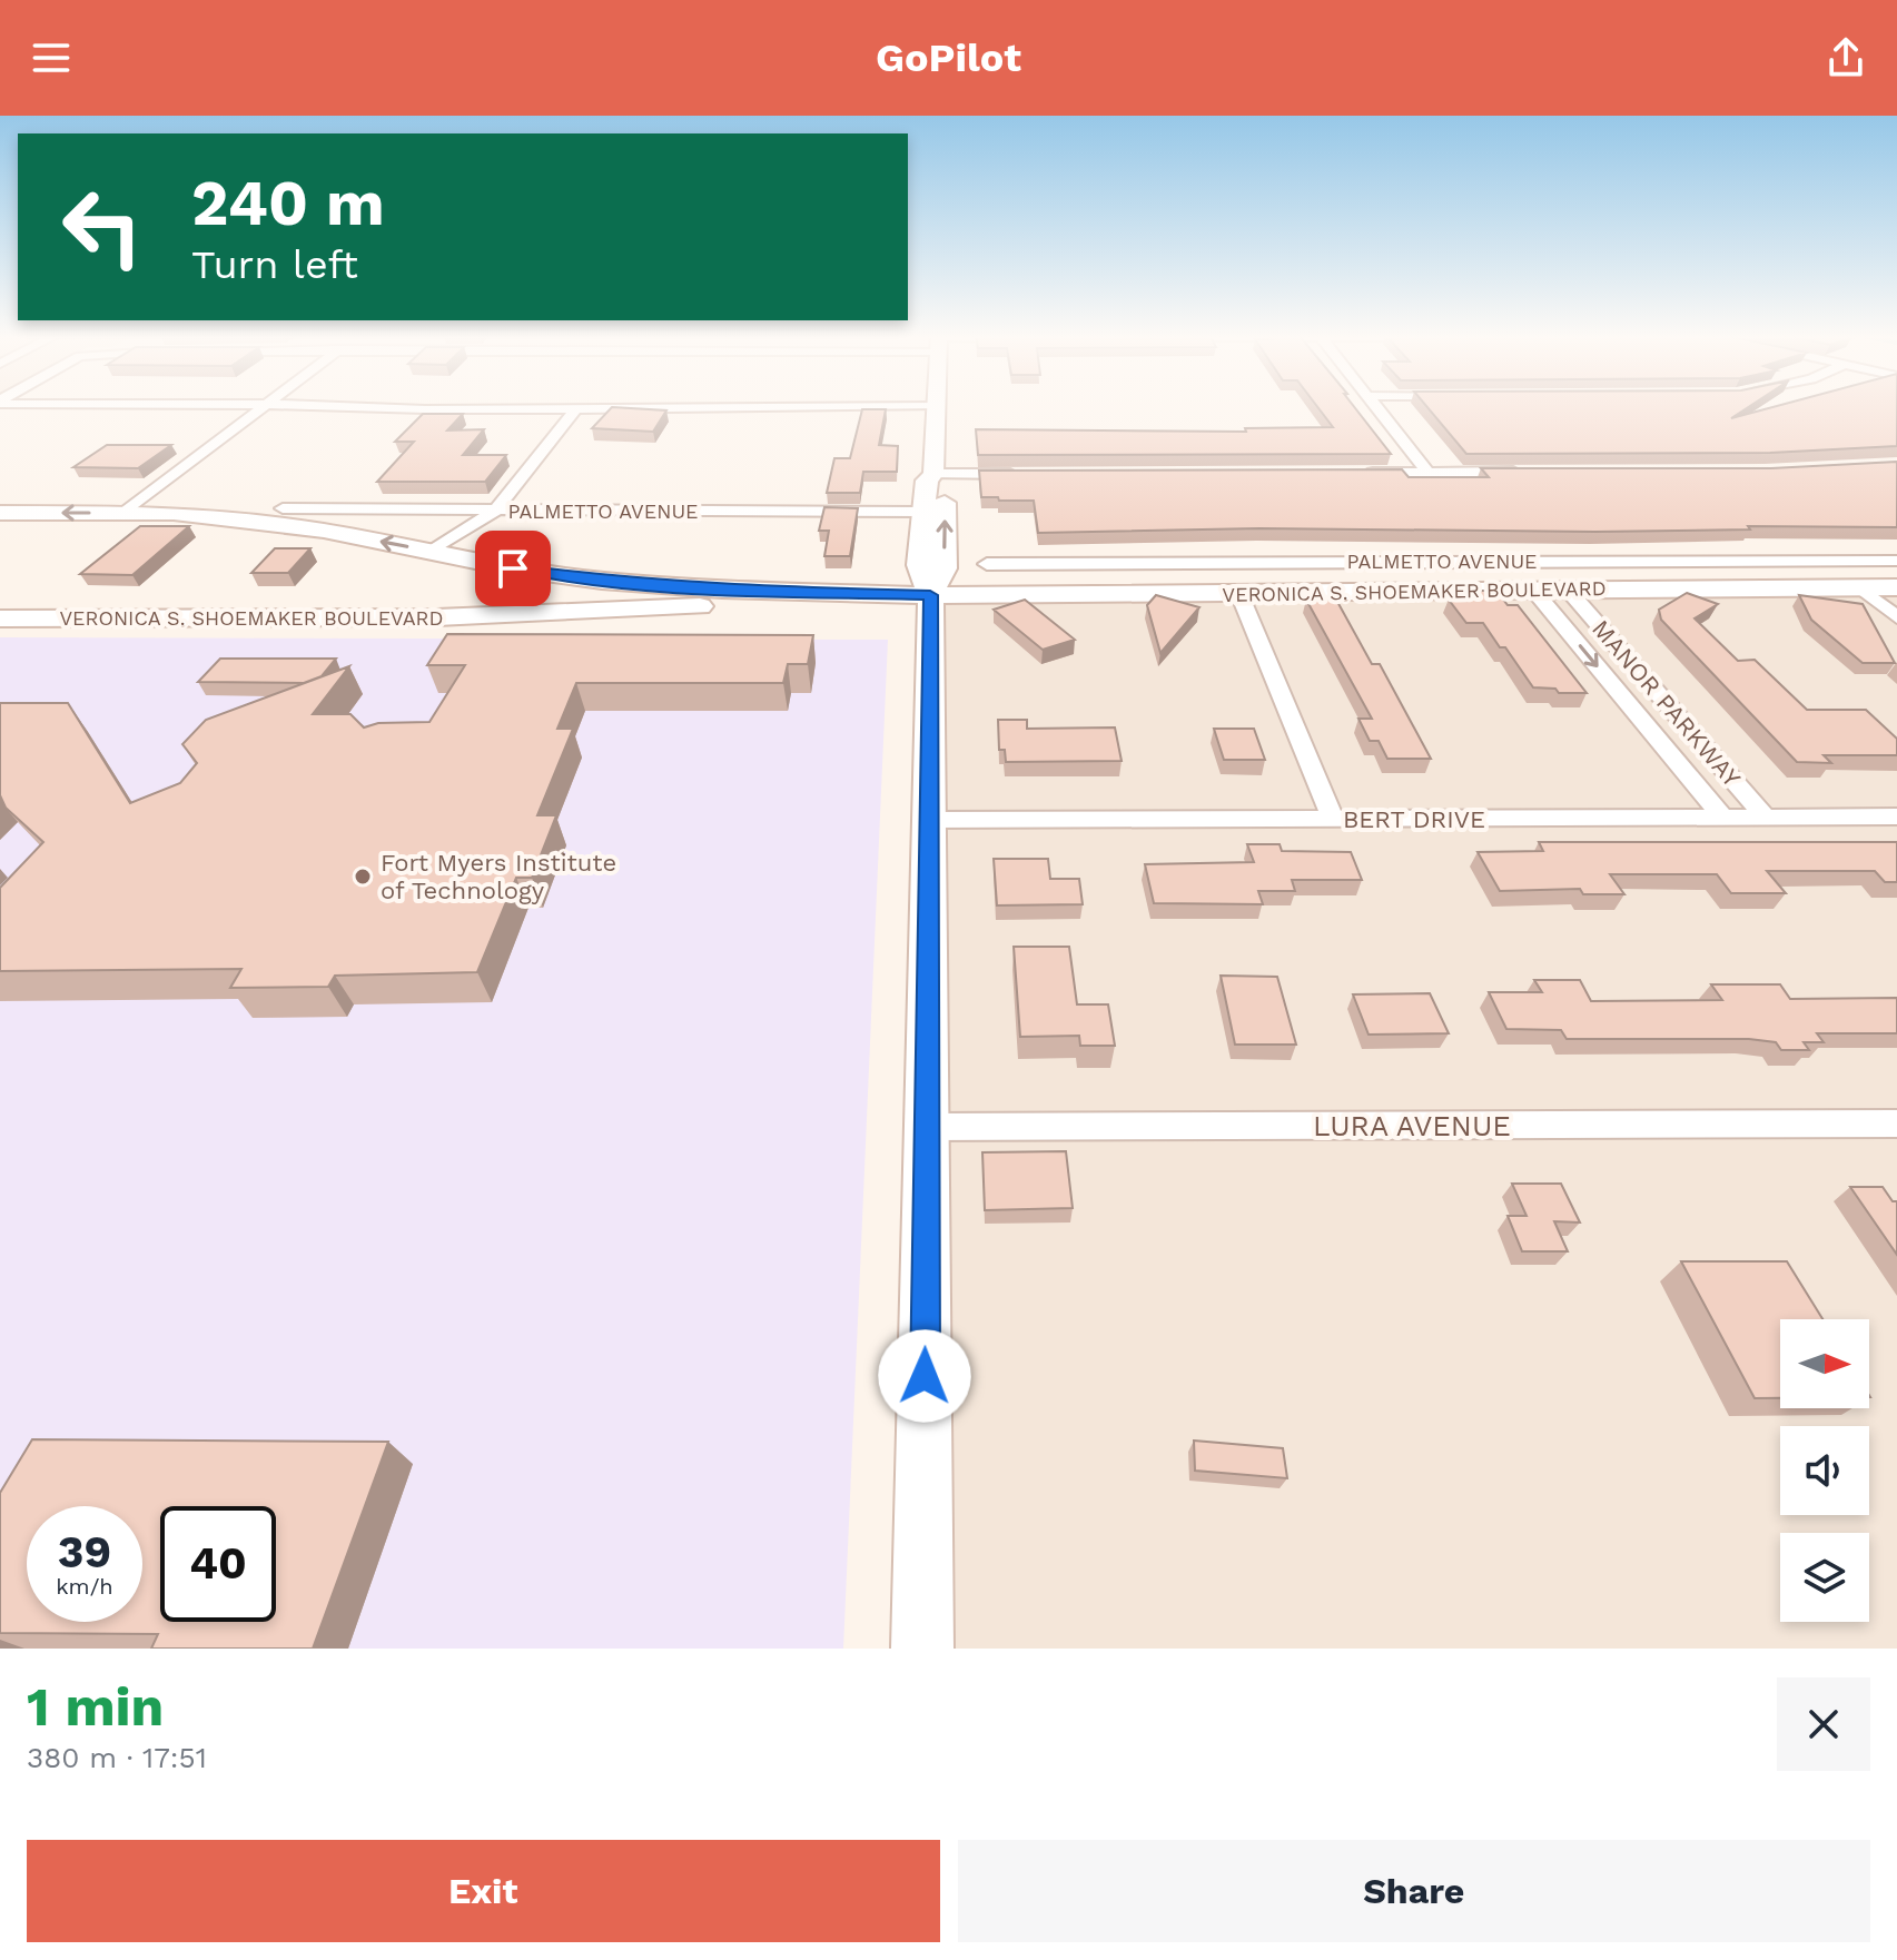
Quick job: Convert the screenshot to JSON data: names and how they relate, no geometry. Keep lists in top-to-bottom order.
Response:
{
  "streets": {
    "street": [
      "PALMETTO AVENUE",
      "VERONICA S. SHOEMAKER BOULEVARD",
      "MANOR PARKWAY",
      "BERT DRIVE",
      "LURA AVENUE"
    ]
  },
  "crossings": [
    ["VERONICA S. SHOEMAKER BOULEVARD", "MANOR PARKWAY"],
    ["MANOR PARKWAY", "BERT DRIVE"]
  ],
  "places": ["Fort Myers Institute of Technology"],
  "north": "right",
  "page": {
    "header": "GoPilot",
    "turn": ["240 m", "Turn left"],
    "speed": "39 km/h",
    "limit": "40",
    "heading": ["1 min", "380 m · 17:51"],
    "buttons": ["Exit", "Share"]
  }
}
